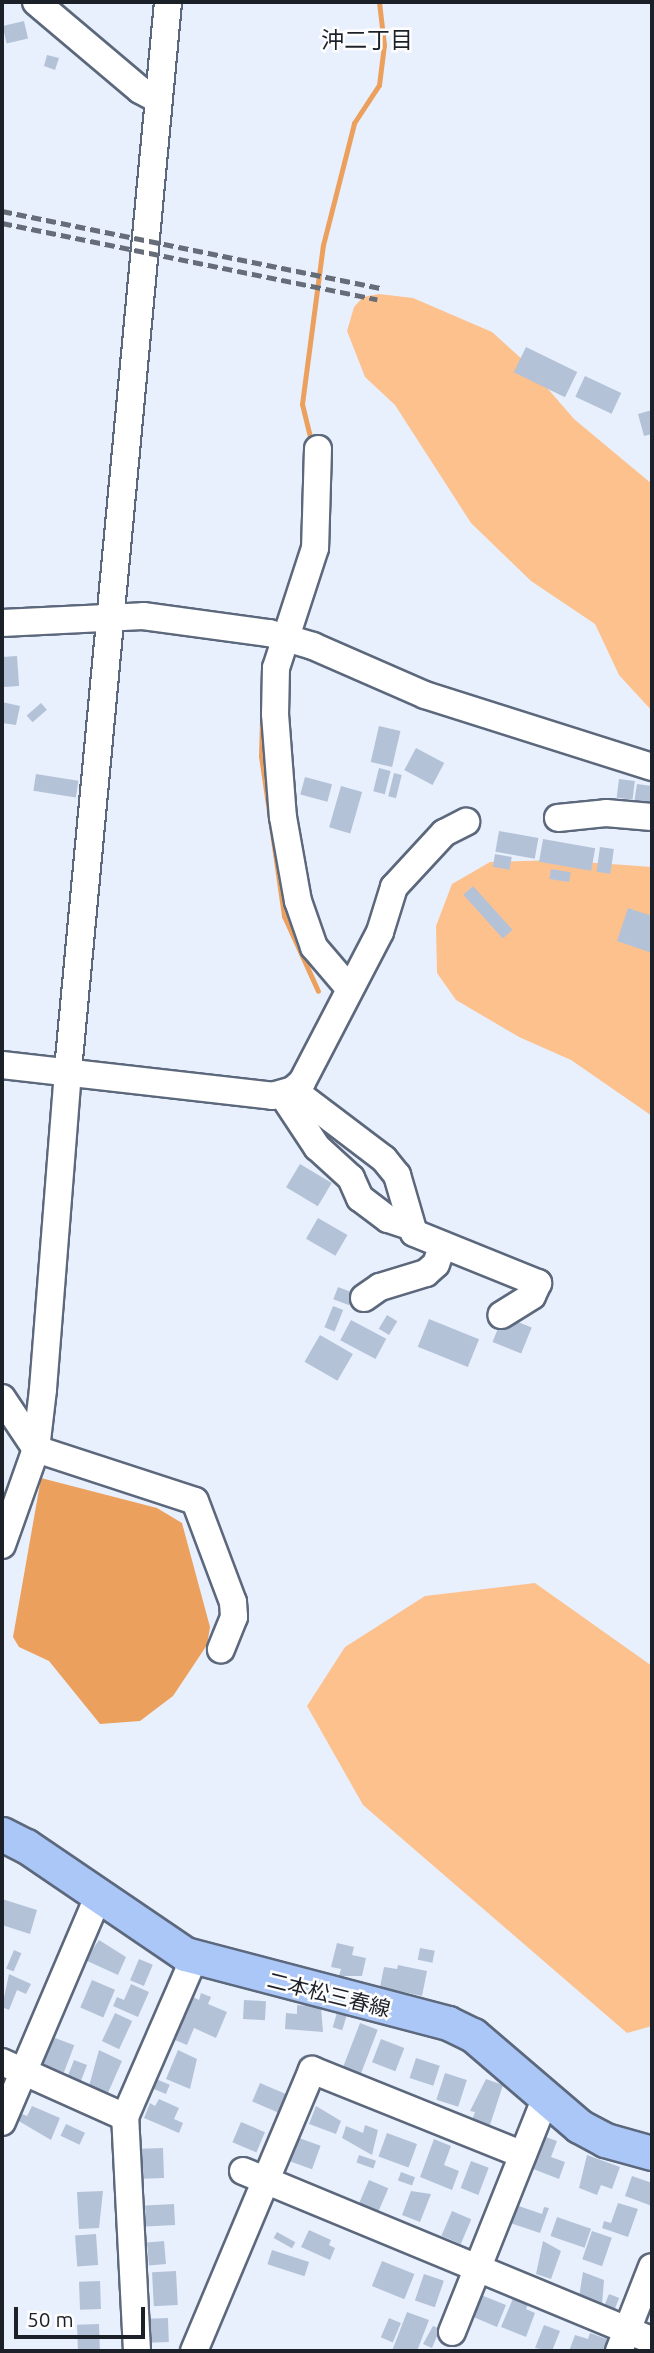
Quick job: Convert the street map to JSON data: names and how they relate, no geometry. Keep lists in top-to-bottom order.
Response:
{
  "streets": {
    "main road": ["二本松三春線"]
  },
  "districts": ["沖二丁目"],
  "scale_bar": "50 m"
}
